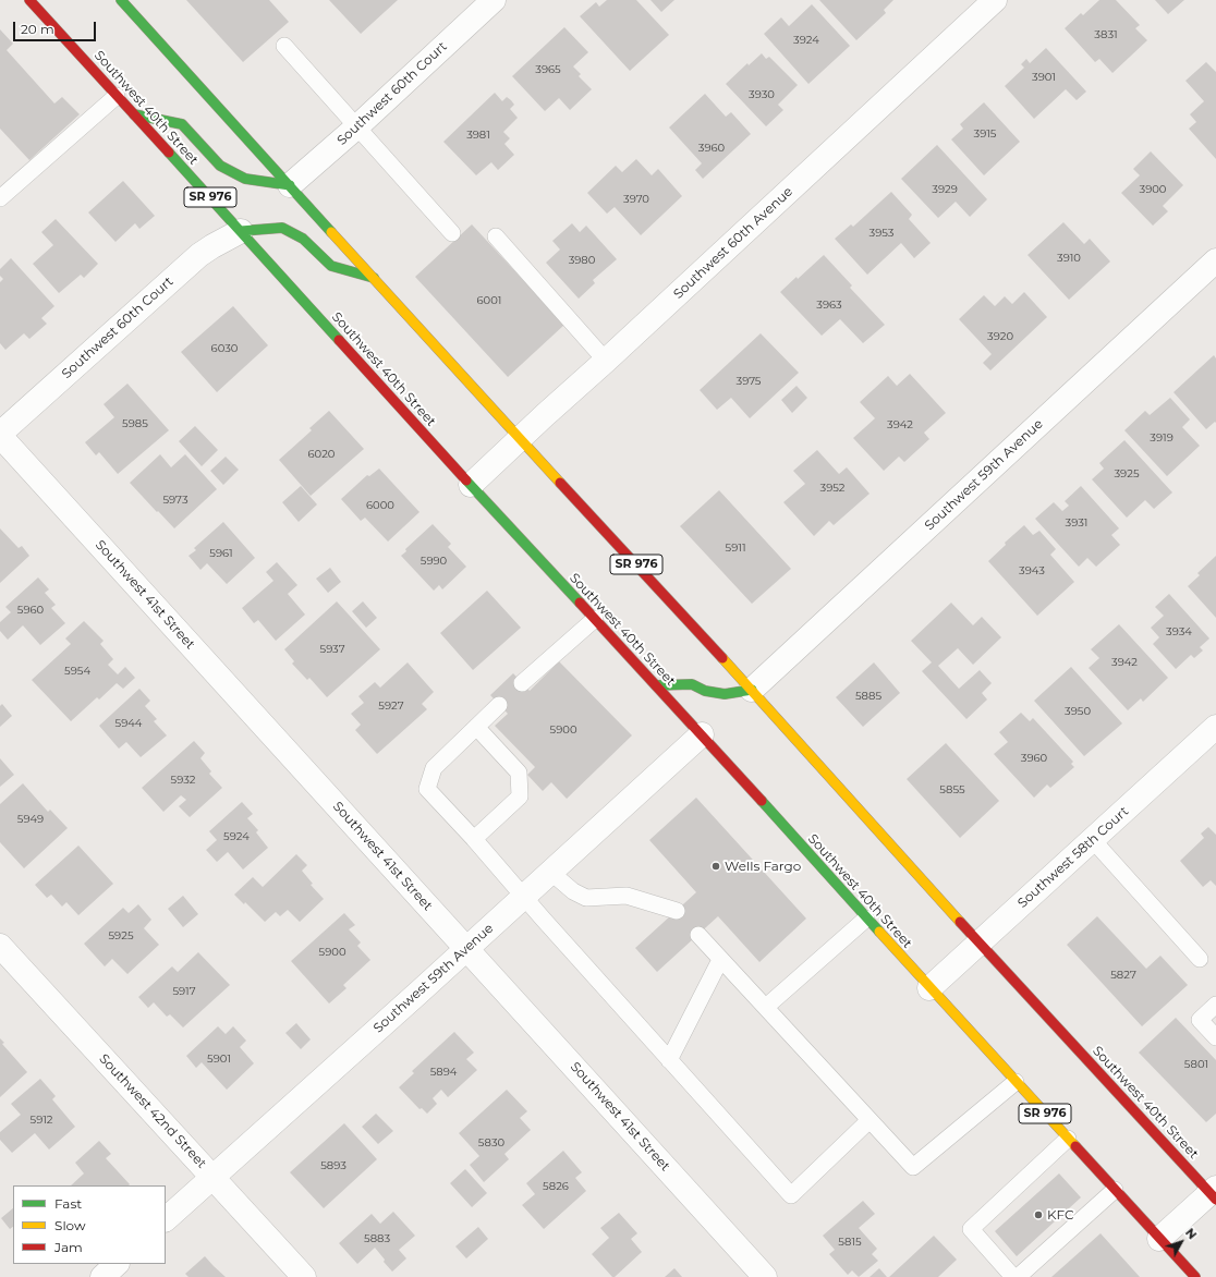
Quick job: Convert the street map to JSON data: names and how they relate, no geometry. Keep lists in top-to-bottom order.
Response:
{
  "streets": {
    "main road": ["Southwest 40th Street", "SR 976"],
    "street": [
      "Southwest 60th Court",
      "Southwest 60th Avenue",
      "Southwest 59th Avenue",
      "Southwest 41st Street",
      "Southwest 58th Court",
      "Southwest 42nd Street"
    ]
  },
  "crossings": [
    ["Southwest 60th Court", "Southwest 40th Street"],
    ["Southwest 60th Court", "Southwest 41st Street"],
    ["Southwest 40th Street", "Southwest 60th Avenue"],
    ["Southwest 40th Street", "Southwest 59th Avenue"],
    ["Southwest 40th Street", "Southwest 58th Court"],
    ["Southwest 59th Avenue", "Southwest 41st Street"],
    ["Southwest 59th Avenue", "Southwest 42nd Street"]
  ],
  "places": ["Wells Fargo", "KFC"],
  "house_numbers": [
    "3831",
    "3924",
    "3965",
    "3901",
    "3930",
    "3915",
    "3981",
    "3960",
    "3929",
    "3900",
    "3970",
    "3953",
    "3910",
    "3980",
    "6001",
    "3963",
    "3920",
    "6030",
    "3975",
    "5985",
    "3942",
    "3919",
    "6020",
    "3925",
    "3952",
    "5973",
    "6000",
    "3931",
    "5911",
    "5961",
    "5990",
    "3943",
    "5960",
    "3934",
    "5937",
    "3942",
    "5954",
    "5885",
    "5927",
    "3950",
    "5944",
    "5900",
    "3960",
    "5932",
    "5855",
    "5949",
    "5924",
    "5925",
    "5900",
    "5827",
    "5917",
    "5901",
    "5801",
    "5894",
    "5912",
    "5830",
    "5893",
    "5826",
    "5883",
    "5815"
  ],
  "legend": ["Fast", "Slow", "Jam"],
  "scale_bar": "20 m",
  "north": "top right"
}
